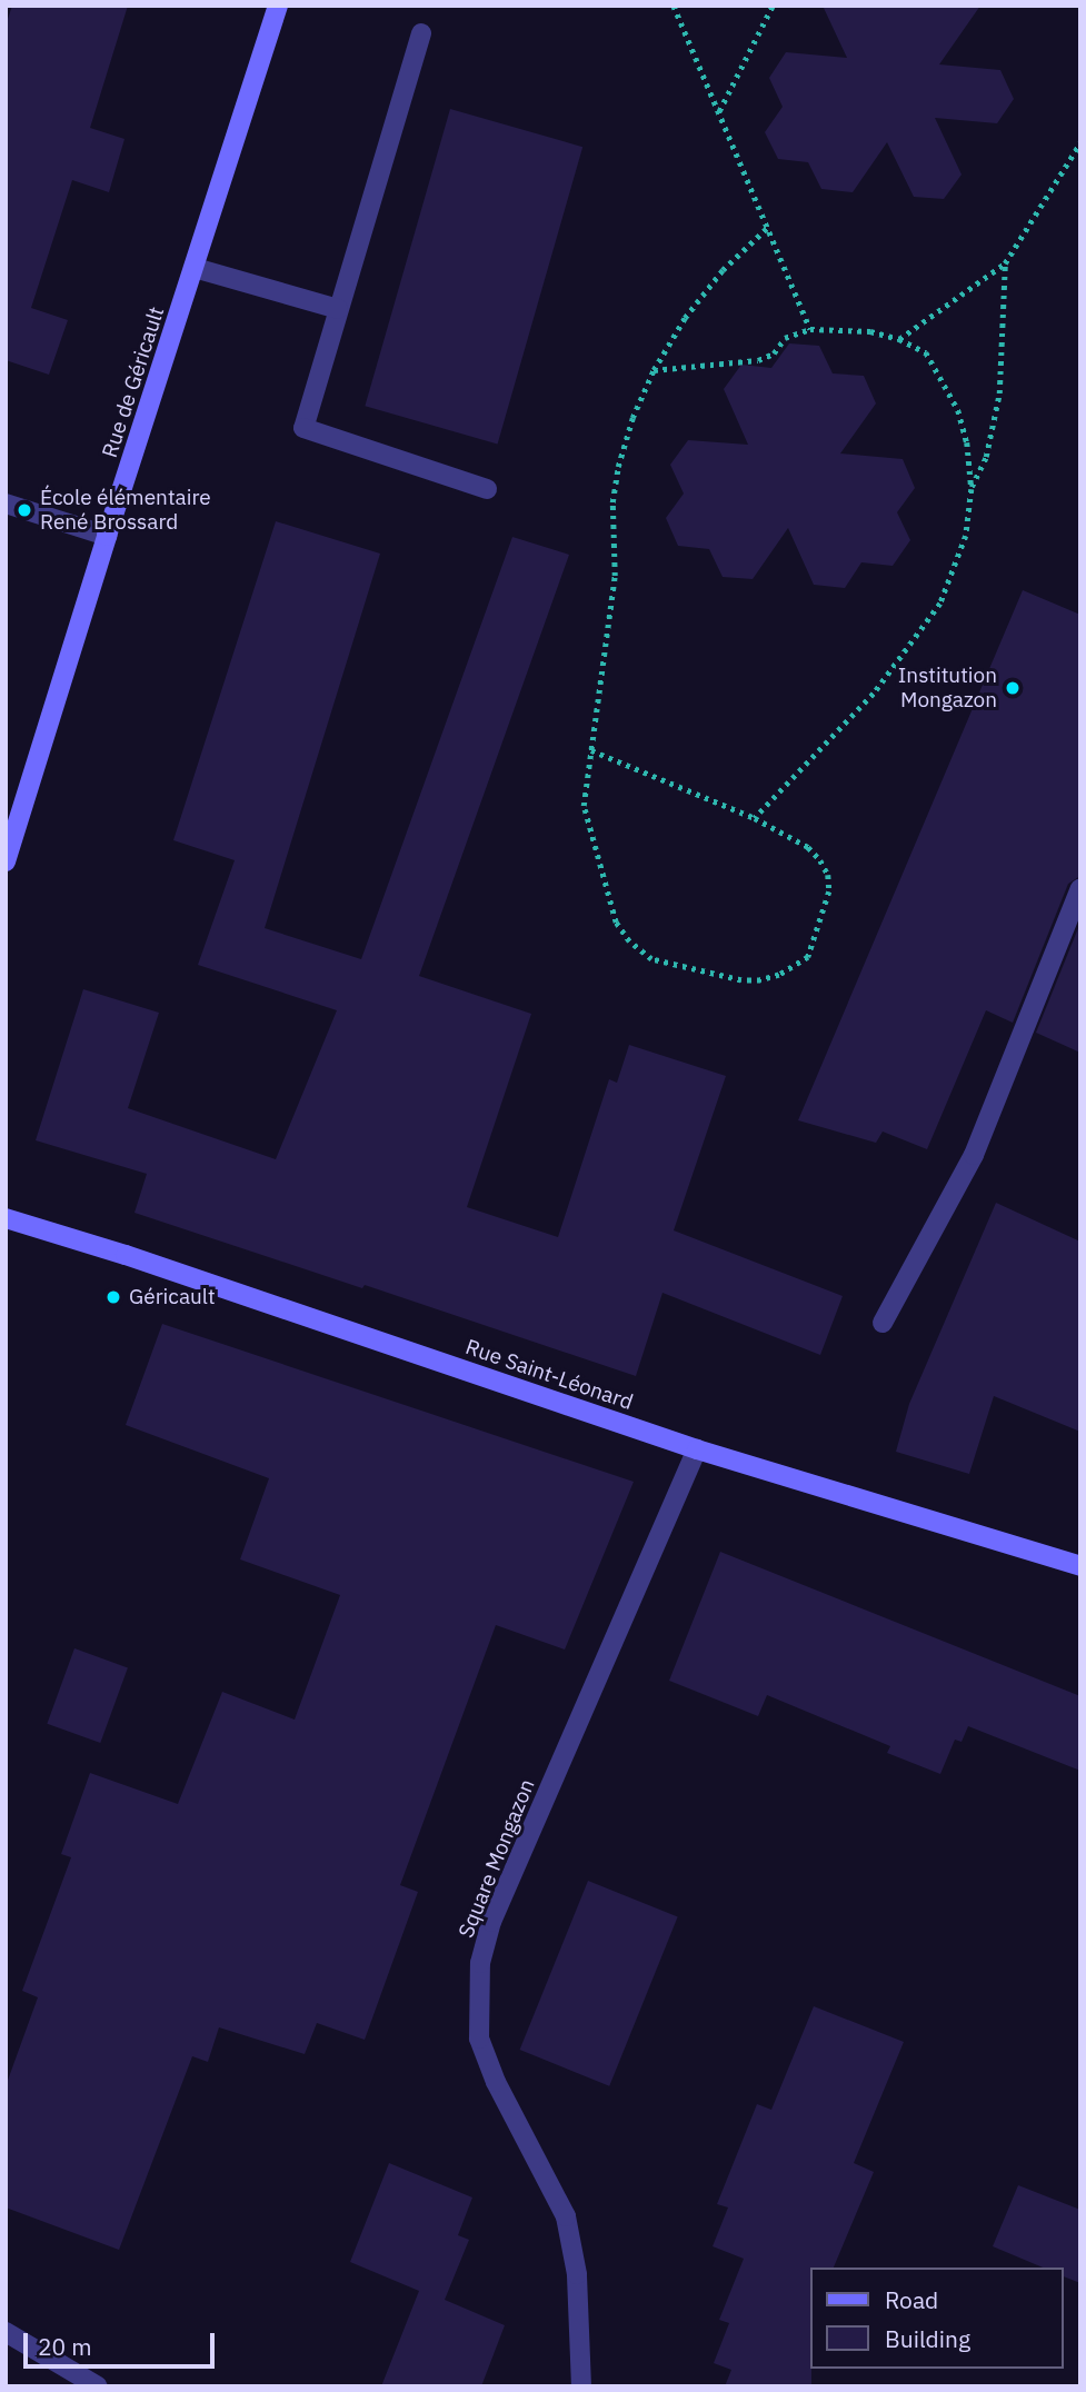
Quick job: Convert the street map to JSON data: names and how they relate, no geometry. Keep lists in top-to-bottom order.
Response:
{
  "streets": {
    "street": ["Rue de Géricault", "Rue Saint-Léonard", "Square Mongazon"]
  },
  "crossings": [
    ["Rue Saint-Léonard", "Square Mongazon"]
  ],
  "places": ["École élémentaire René Brossard", "Institution Mongazon", "Géricault"],
  "legend": ["Road", "Building"],
  "scale_bar": "20 m"
}
